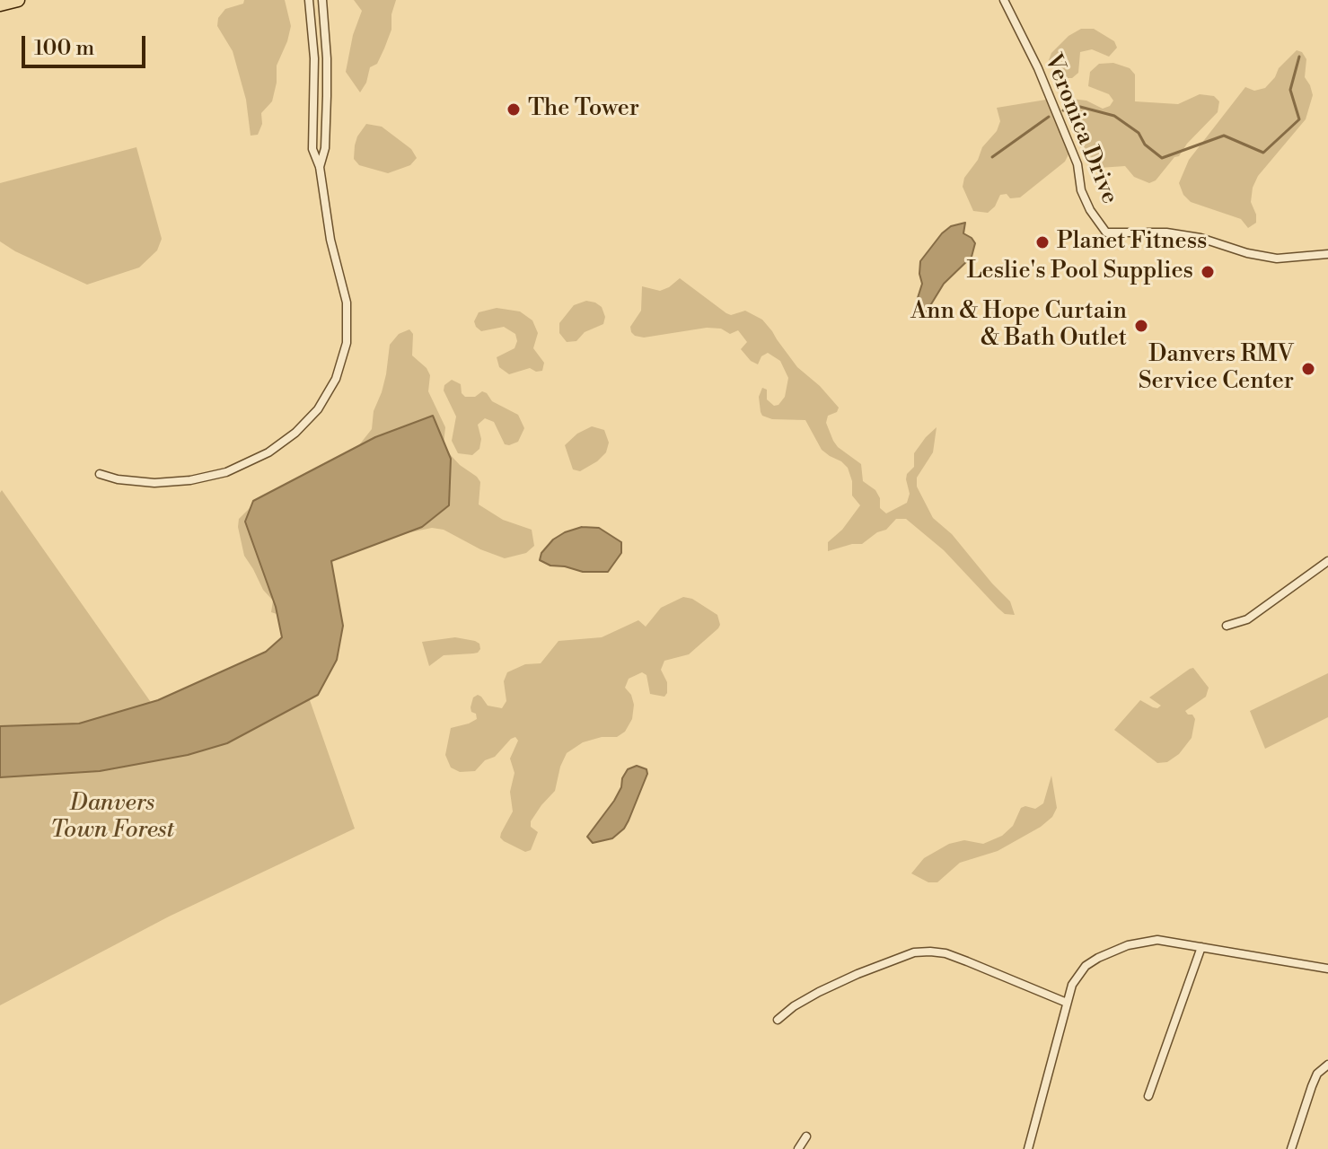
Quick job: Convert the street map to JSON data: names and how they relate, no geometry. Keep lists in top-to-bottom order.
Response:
{
  "streets": {
    "street": ["Veronica Drive"]
  },
  "parks": ["Danvers Town Forest"],
  "places": [
    "The Tower",
    "Planet Fitness",
    "Leslie's Pool Supplies",
    "Ann & Hope Curtain & Bath Outlet",
    "Danvers RMV Service Center"
  ],
  "scale_bar": "100 m"
}
